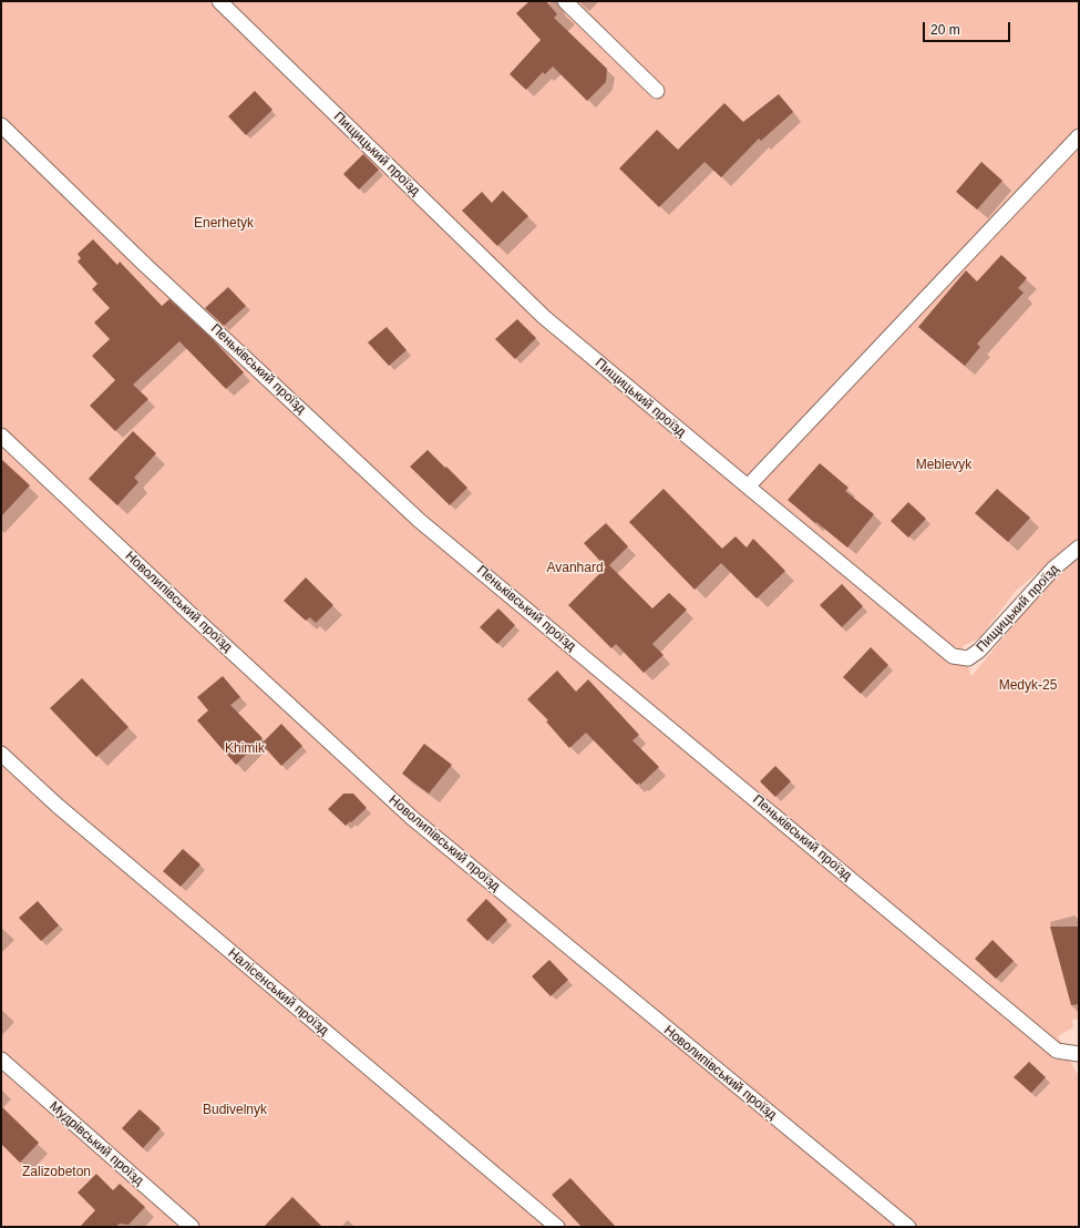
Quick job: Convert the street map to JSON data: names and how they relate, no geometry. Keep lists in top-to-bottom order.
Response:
{
  "streets": {
    "lane": [
      "Пищицький проїзд",
      "Пеньківський проїзд",
      "Новолипівський проїзд",
      "Налісенський проїзд",
      "Мудрівський проїзд"
    ]
  },
  "parks": [
    "Enerhetyk",
    "Meblevyk",
    "Avanhard",
    "Medyk-25",
    "Khimik",
    "Budivelnyk",
    "Zalizobeton"
  ],
  "scale_bar": "20 m"
}
